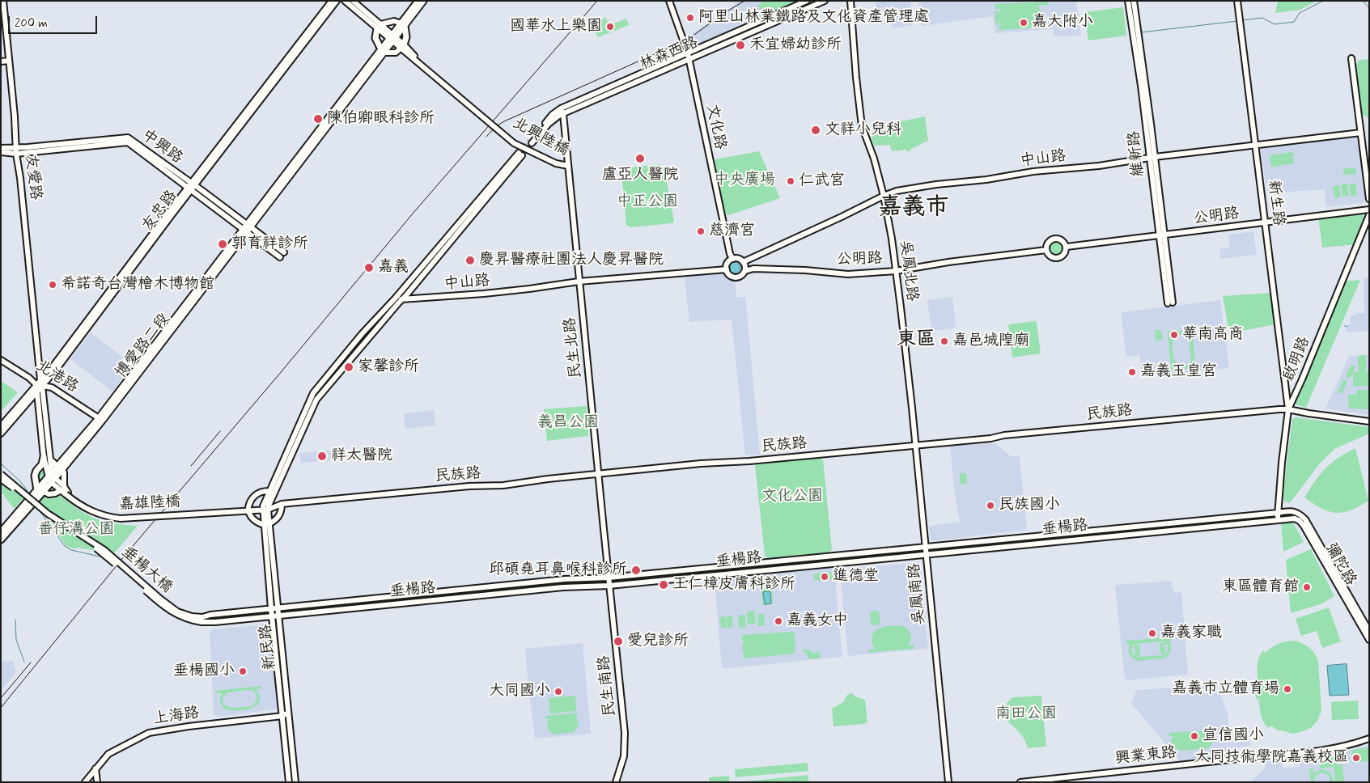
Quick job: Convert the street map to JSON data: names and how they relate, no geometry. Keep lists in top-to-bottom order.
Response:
{
  "streets": {
    "main road": ["博愛路二段"],
    "street": [
      "林森西路",
      "文化路",
      "北興陸橋",
      "中興路",
      "維新路",
      "中山路",
      "友愛路",
      "新生路",
      "友忠路",
      "公明路",
      "吳鳳北路",
      "民生北路",
      "啟明路",
      "北港路",
      "民族路",
      "嘉雄陸橋",
      "垂楊路",
      "彌陀路",
      "垂楊大橋",
      "吳鳳南路",
      "新民路",
      "民生南路",
      "上海路",
      "興業東路"
    ]
  },
  "crossings": [
    ["林森西路", "文化路"],
    ["林森西路", "民生北路"],
    ["文化路", "中山路"],
    ["文化路", "公明路"],
    ["北興陸橋", "博愛路二段"],
    ["北興陸橋", "民生北路"],
    ["中興路", "友愛路"],
    ["中興路", "友忠路"],
    ["中興路", "博愛路二段"],
    ["維新路", "中山路"],
    ["維新路", "公明路"],
    ["中山路", "新生路"],
    ["中山路", "公明路"],
    ["中山路", "吳鳳北路"],
    ["中山路", "民生北路"],
    ["友愛路", "友忠路"],
    ["友愛路", "博愛路二段"],
    ["友愛路", "北港路"],
    ["新生路", "公明路"],
    ["新生路", "啟明路"],
    ["新生路", "民族路"],
    ["友忠路", "北港路"],
    ["公明路", "吳鳳北路"],
    ["吳鳳北路", "民族路"],
    ["吳鳳北路", "垂楊路"],
    ["吳鳳北路", "吳鳳南路"],
    ["博愛路二段", "北港路"],
    ["民生北路", "民族路"],
    ["民生北路", "垂楊路"],
    ["民生北路", "民生南路"],
    ["啟明路", "民族路"],
    ["啟明路", "垂楊路"],
    ["啟明路", "彌陀路"],
    ["民族路", "嘉雄陸橋"],
    ["民族路", "新民路"],
    ["垂楊路", "彌陀路"],
    ["垂楊路", "垂楊大橋"],
    ["垂楊路", "吳鳳南路"],
    ["垂楊路", "新民路"],
    ["垂楊路", "民生南路"],
    ["新民路", "上海路"]
  ],
  "districts": ["嘉義市", "東區"],
  "parks": [
    "中央廣場",
    "中正公園",
    "義昌公園",
    "文化公園",
    "番仔溝公園",
    "南田公園"
  ],
  "places": [
    "阿里山林業鐵路及文化資產管理處",
    "嘉大附小",
    "國華水上樂園",
    "禾宜婦幼診所",
    "陳伯卿眼科診所",
    "文祥小兒科",
    "盧亞人醫院",
    "仁武宮",
    "慈濟宮",
    "郭育祥診所",
    "慶昇醫療社團法人慶昇醫院",
    "嘉義",
    "希諾奇台灣檜木博物館",
    "華南高商",
    "嘉邑城隍廟",
    "家馨診所",
    "嘉義玉皇宮",
    "祥太醫院",
    "民族國小",
    "邱碩堯耳鼻喉科診所",
    "進德堂",
    "王仁樟皮膚科診所",
    "東區體育館",
    "嘉義女中",
    "嘉義家職",
    "愛兒診所",
    "垂楊國小",
    "嘉義市立體育場",
    "大同國小",
    "宣信國小",
    "大同技術學院嘉義校區"
  ],
  "scale_bar": "200 m"
}
